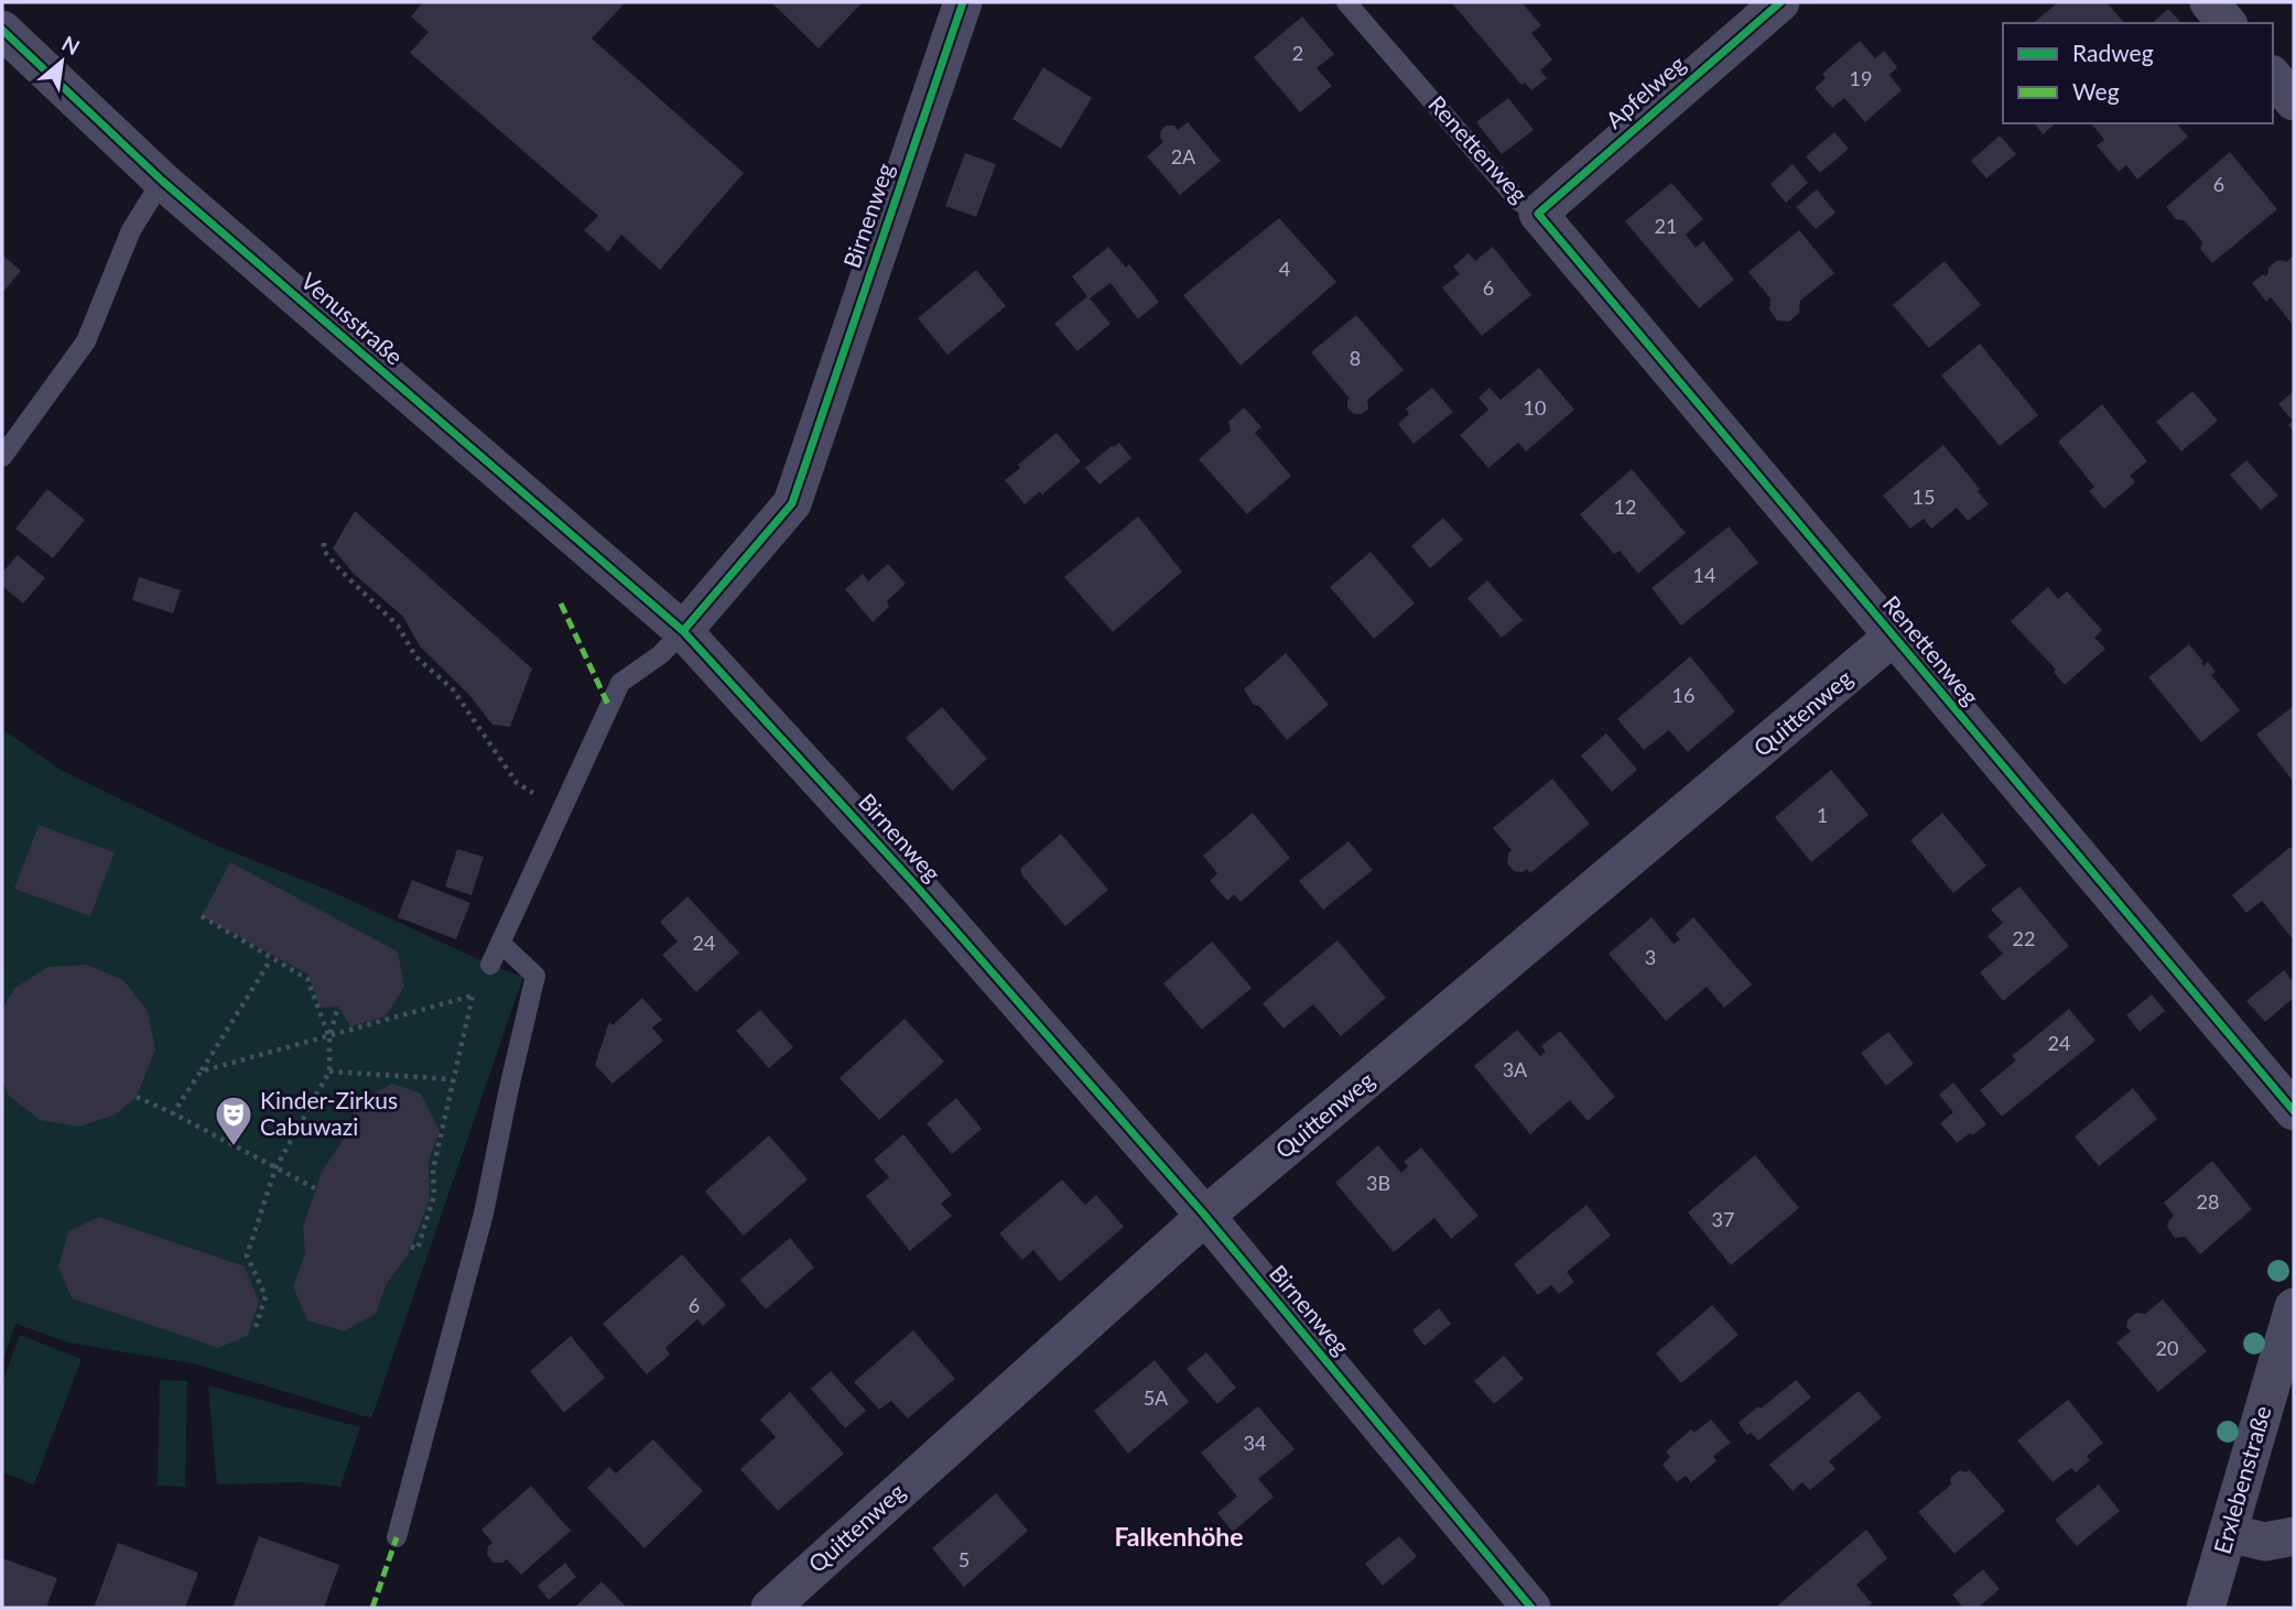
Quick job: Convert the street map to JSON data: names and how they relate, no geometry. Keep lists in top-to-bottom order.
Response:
{
  "streets": {
    "street": [
      "Apfelweg",
      "Renettenweg",
      "Birnenweg",
      "Venusstraße",
      "Quittenweg",
      "Erxlebenstraße"
    ]
  },
  "crossings": [
    ["Apfelweg", "Renettenweg"],
    ["Renettenweg", "Quittenweg"],
    ["Birnenweg", "Venusstraße"],
    ["Birnenweg", "Quittenweg"]
  ],
  "districts": ["Falkenhöhe"],
  "places": {
    "theatre": ["Kinder-Zirkus Cabuwazi"]
  },
  "house_numbers": [
    "2",
    "19",
    "2A",
    "6",
    "21",
    "4",
    "6",
    "8",
    "10",
    "15",
    "12",
    "14",
    "16",
    "1",
    "22",
    "24",
    "3",
    "24",
    "3A",
    "3B",
    "28",
    "37",
    "6",
    "20",
    "5A",
    "34",
    "5"
  ],
  "legend": ["Radweg", "Weg"],
  "north": "top right"
}
